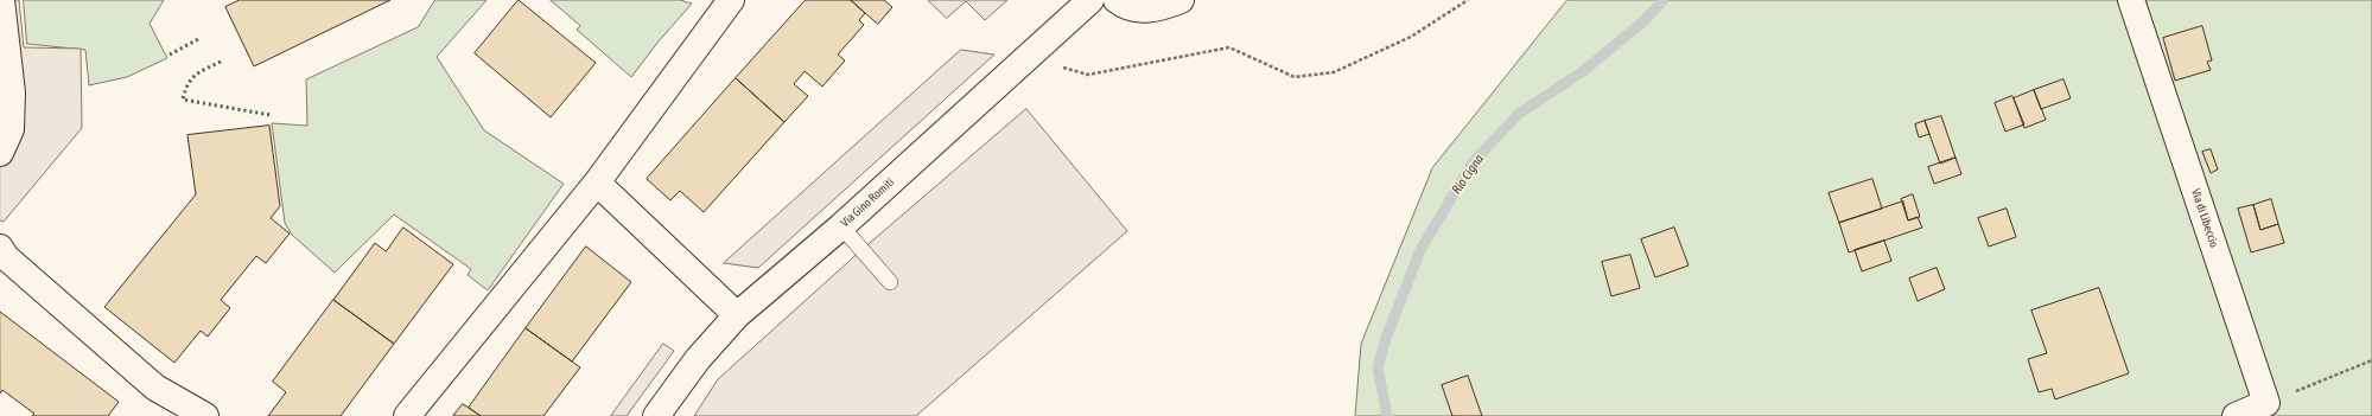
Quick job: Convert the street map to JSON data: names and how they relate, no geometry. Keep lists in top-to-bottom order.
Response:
{
  "streets": {
    "street": ["Via Gino Romiti", "Via di Libeccio"]
  },
  "water": ["Rio Cigna"]
}
